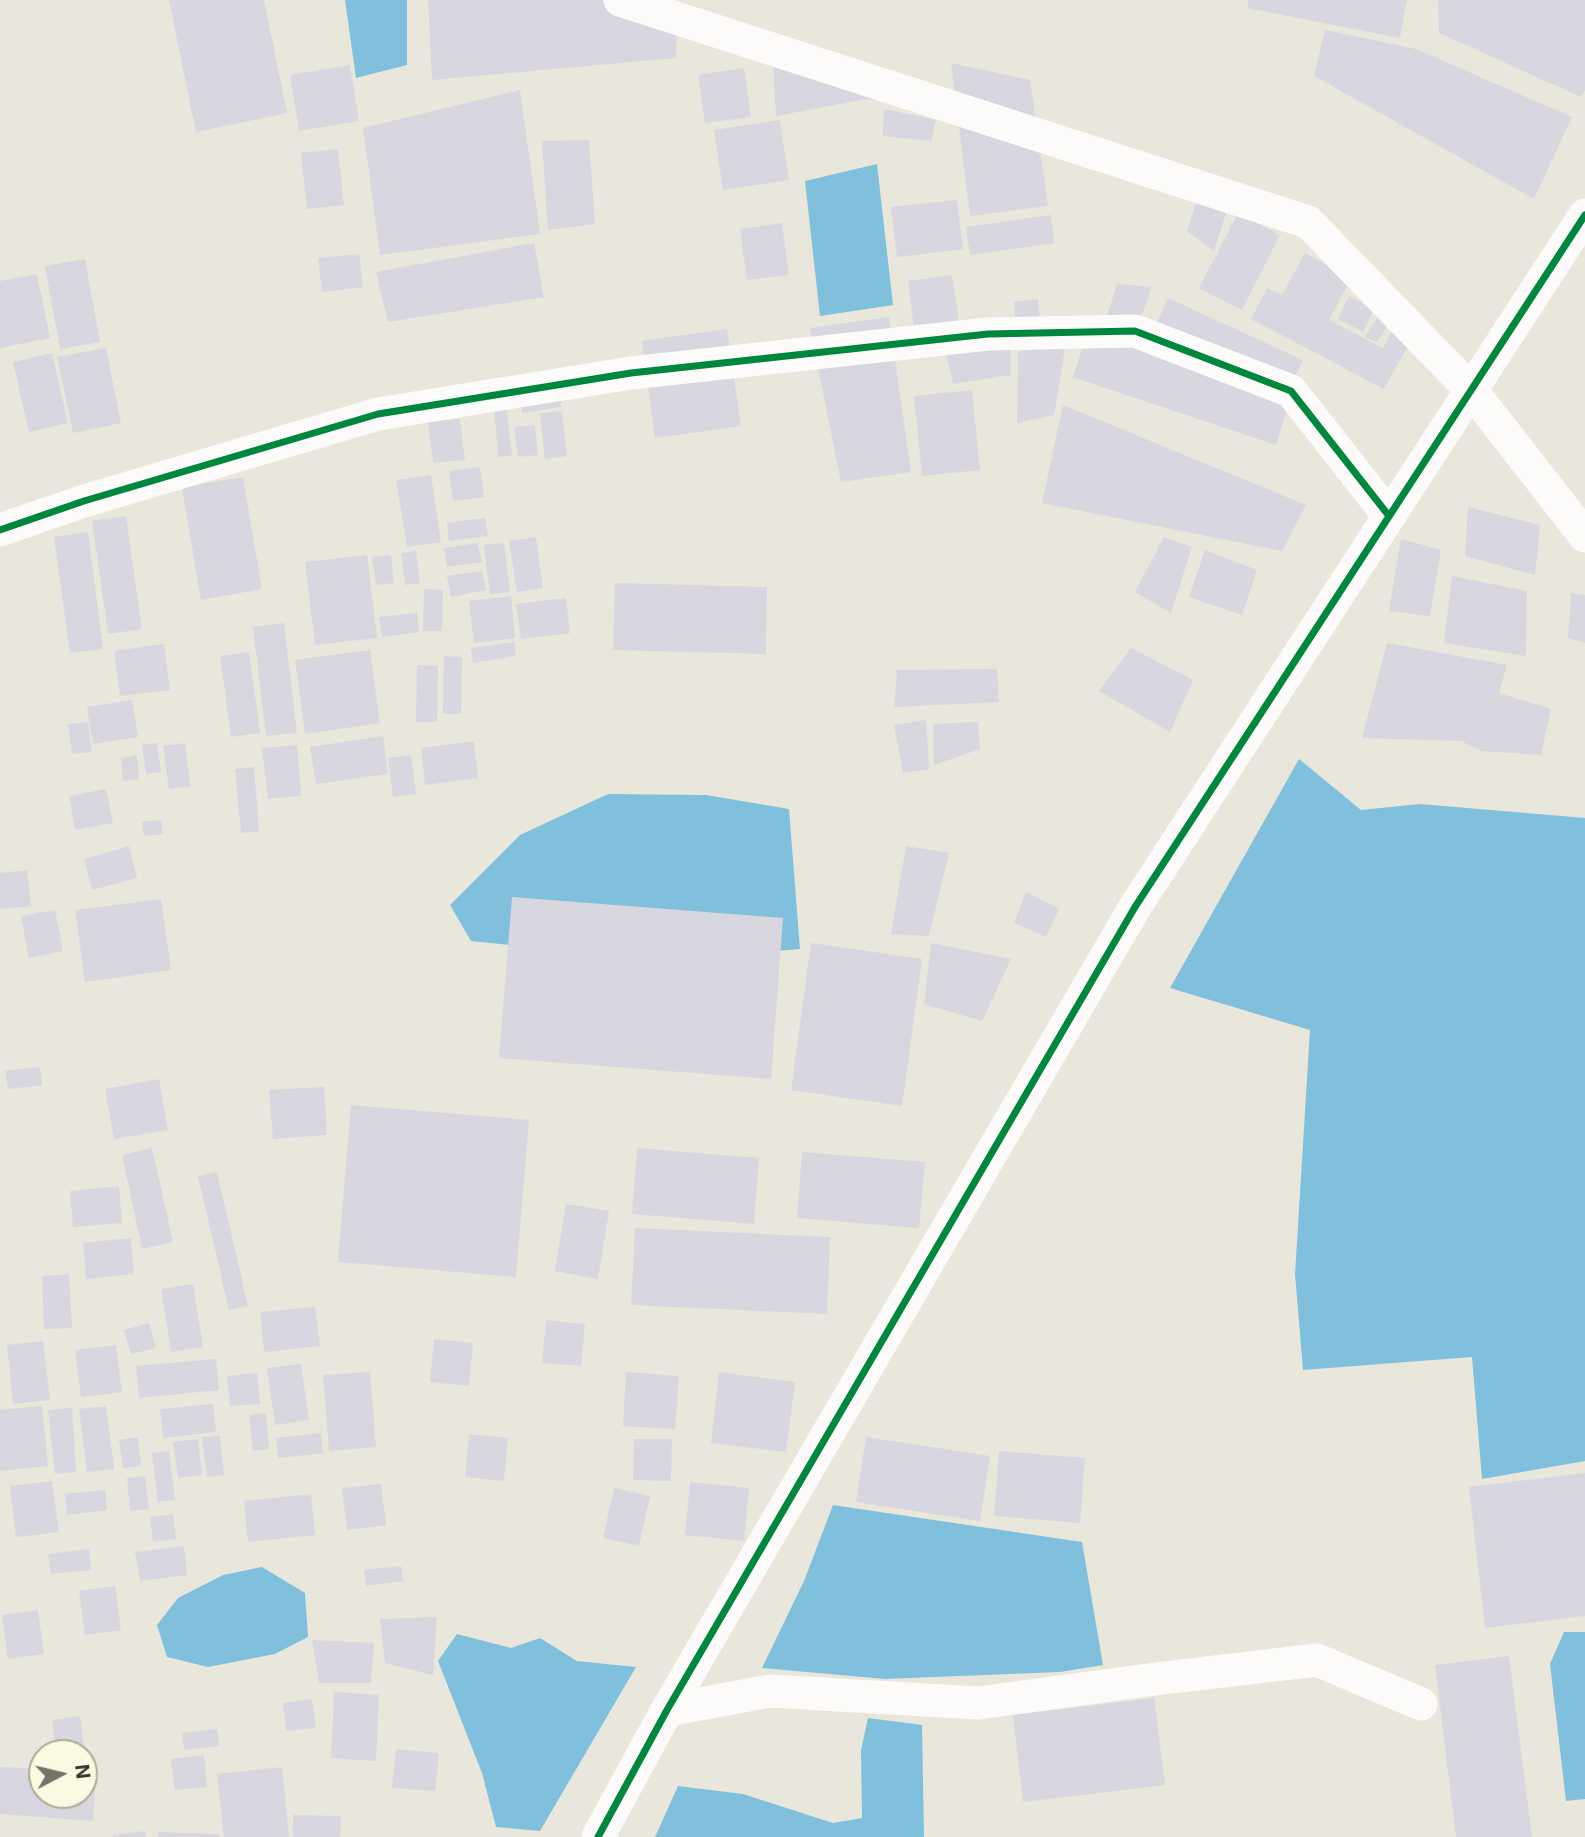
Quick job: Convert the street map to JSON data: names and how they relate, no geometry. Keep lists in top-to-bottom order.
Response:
{
  "north": "right"
}
